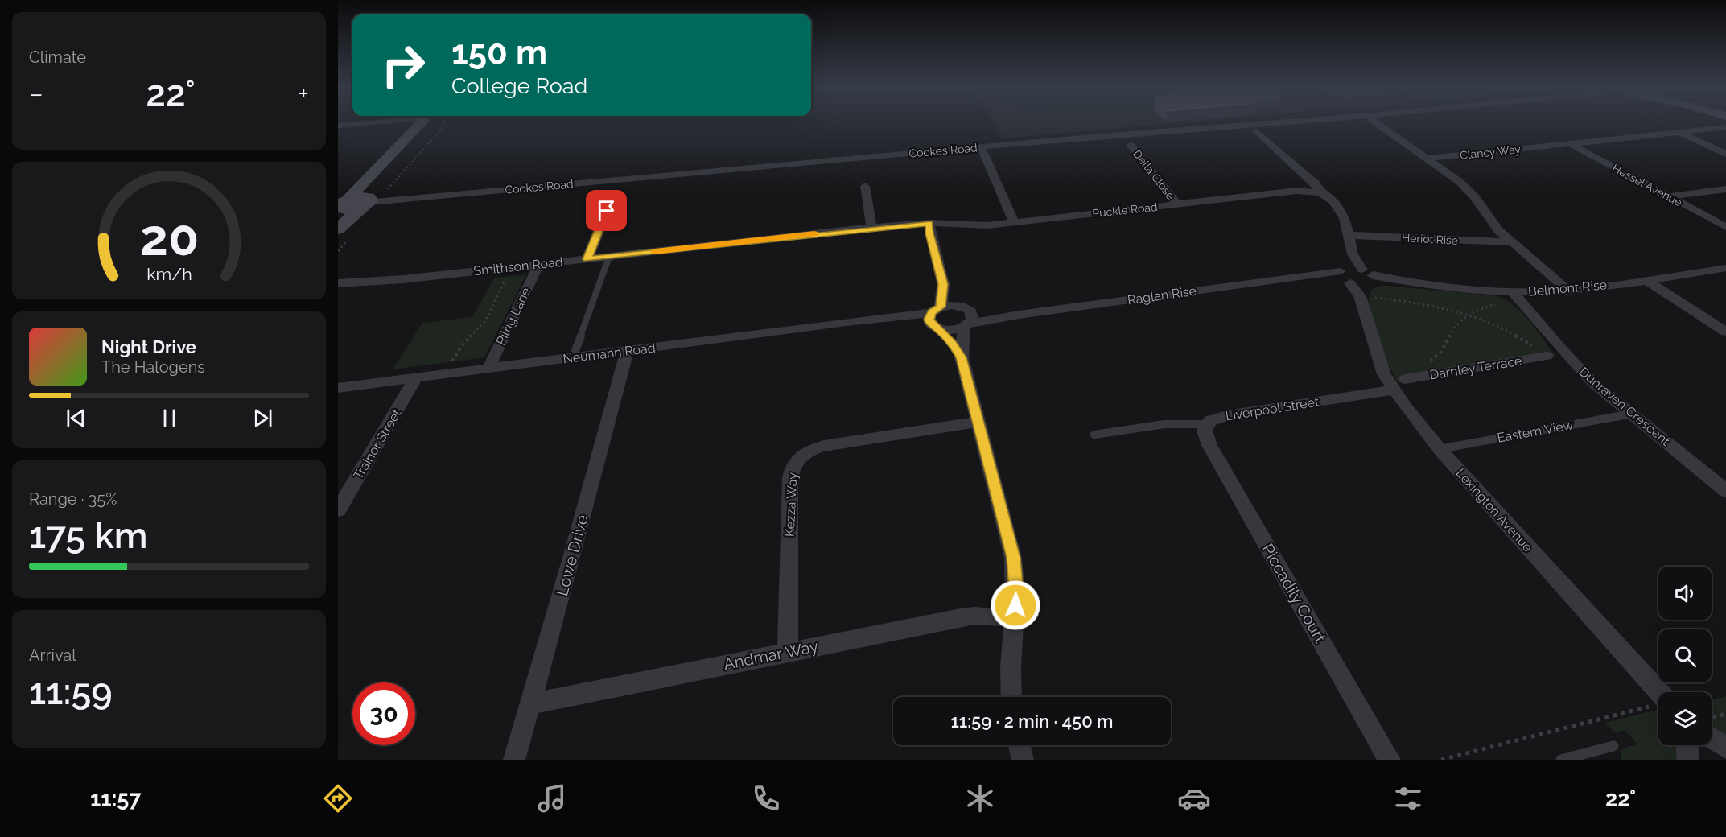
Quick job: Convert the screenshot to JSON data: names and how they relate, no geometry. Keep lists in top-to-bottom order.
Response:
{
  "streets": {
    "street": [
      "Cookes Road",
      "Clancy Way",
      "Della Close",
      "Hessel Avenue",
      "Puckle Road",
      "Heriot Rise",
      "Smithson Road",
      "Belmont Rise",
      "Raglan Rise",
      "Pilrig Lane",
      "Neumann Road",
      "Darnley Terrace",
      "Dunraven Crescent",
      "Liverpool Street",
      "Trainor Street",
      "Kezza Way",
      "Lexington Avenue",
      "Lowe Drive",
      "Piccadily Court",
      "Andmar Way"
    ],
    "lane": ["Eastern View"]
  },
  "crossings": [
    ["Clancy Way", "Hessel Avenue"],
    ["Della Close", "Puckle Road"],
    ["Puckle Road", "Smithson Road"],
    ["Puckle Road", "Lexington Avenue"],
    ["Heriot Rise", "Lexington Avenue"],
    ["Smithson Road", "Pilrig Lane"],
    ["Belmont Rise", "Raglan Rise"],
    ["Belmont Rise", "Dunraven Crescent"],
    ["Belmont Rise", "Lexington Avenue"],
    ["Raglan Rise", "Lexington Avenue"],
    ["Pilrig Lane", "Neumann Road"],
    ["Neumann Road", "Trainor Street"],
    ["Neumann Road", "Lowe Drive"],
    ["Darnley Terrace", "Liverpool Street"],
    ["Darnley Terrace", "Lexington Avenue"],
    ["Dunraven Crescent", "Eastern View"],
    ["Liverpool Street", "Lexington Avenue"],
    ["Liverpool Street", "Piccadily Court"],
    ["Eastern View", "Lexington Avenue"],
    ["Kezza Way", "Andmar Way"],
    ["Lowe Drive", "Andmar Way"]
  ],
  "page": {
    "tile": [
      "Climate",
      ["Range · 35%", "175 km"],
      ["Arrival", "11:59"]
    ],
    "turn": ["150 m", "College Road"],
    "heat": ["−", "22°", "+"],
    "song": ["Night Drive", "The Halogens"],
    "limit": "30",
    "trip": "11:59 · 2 min · 450 m",
    "tabs": ["11:57", "22°"],
    "gauge": ["20", "km/h"]
  }
}
